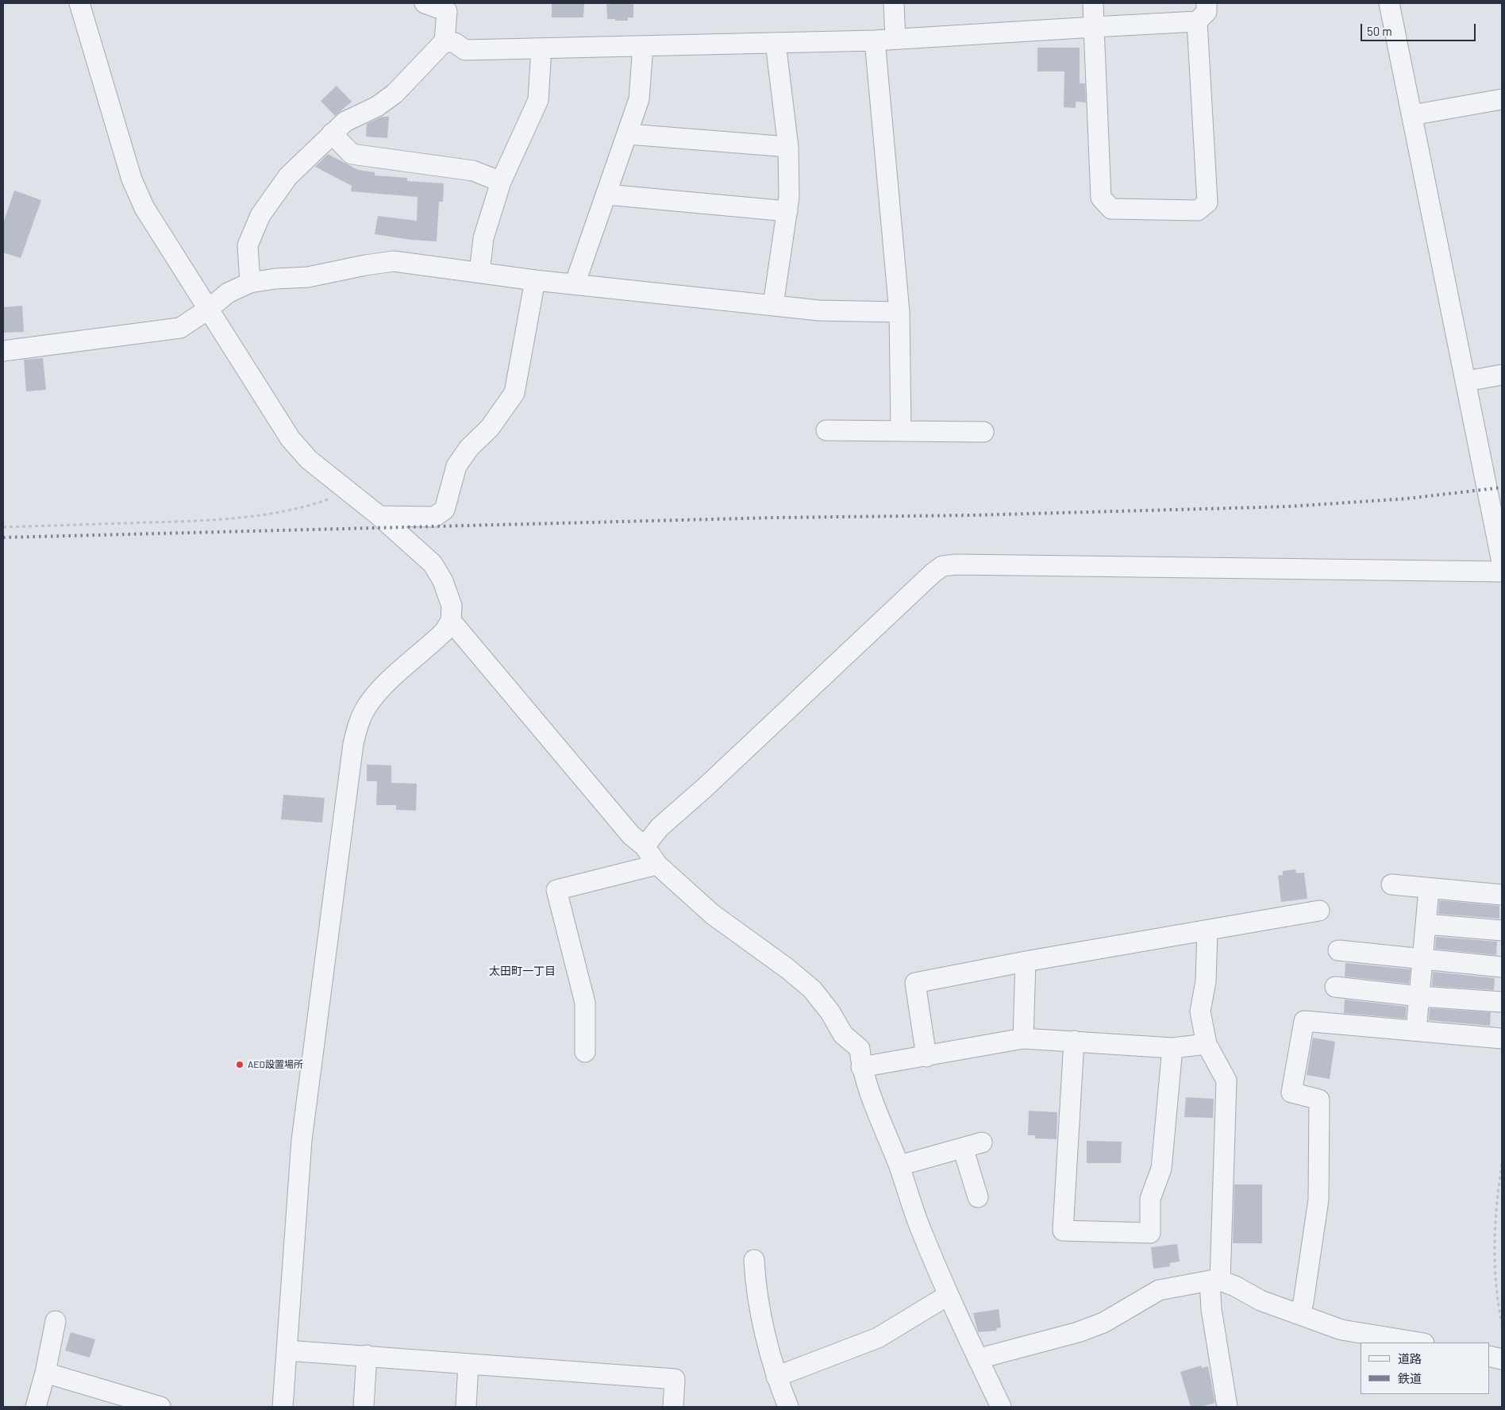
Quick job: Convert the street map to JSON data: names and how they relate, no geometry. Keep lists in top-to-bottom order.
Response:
{
  "districts": ["太田町一丁目"],
  "places": ["AED設置場所"],
  "legend": ["道路", "鉄道"],
  "scale_bar": "50 m"
}
